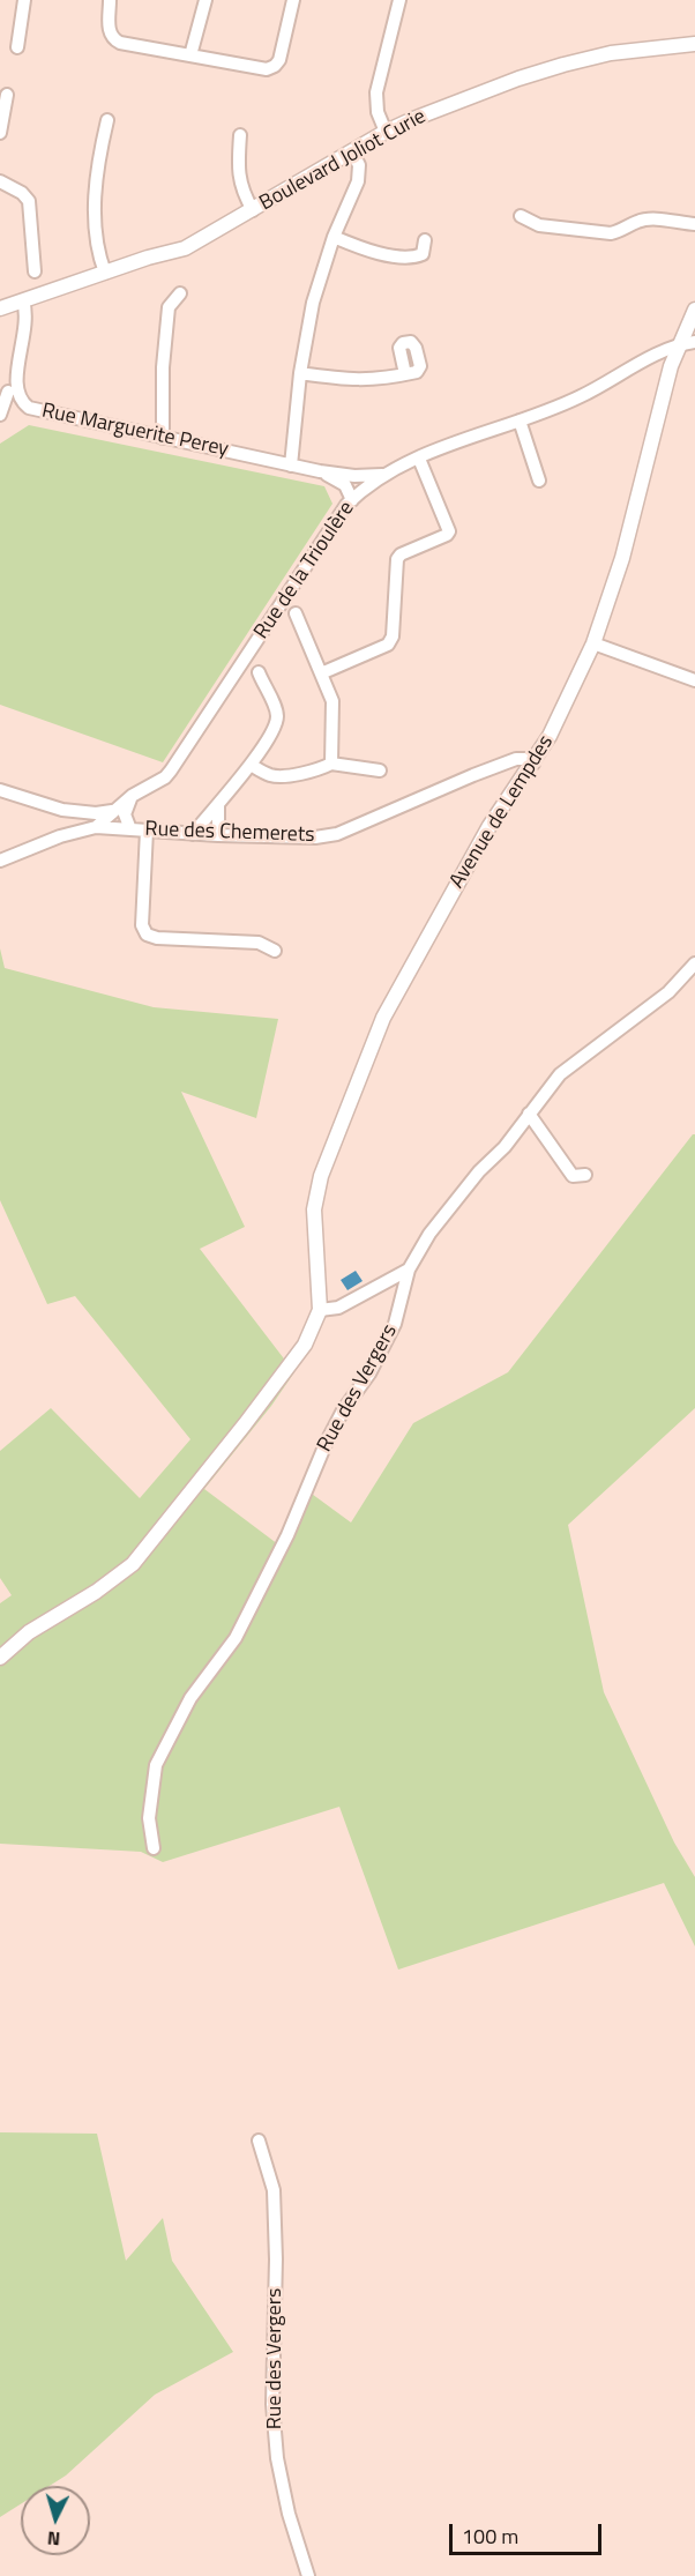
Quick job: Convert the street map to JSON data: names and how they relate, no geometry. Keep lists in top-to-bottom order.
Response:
{
  "streets": {
    "street": [
      "Boulevard Joliot Curie",
      "Rue Marguerite Perey",
      "Rue de la Trioulère",
      "Avenue de Lempdes",
      "Rue des Chemerets",
      "Rue des Vergers"
    ]
  },
  "crossings": [
    ["Rue Marguerite Perey", "Rue de la Trioulère"],
    ["Rue de la Trioulère", "Avenue de Lempdes"],
    ["Rue de la Trioulère", "Rue des Chemerets"],
    ["Avenue de Lempdes", "Rue des Chemerets"]
  ],
  "scale_bar": "100 m",
  "north": "bottom"
}
